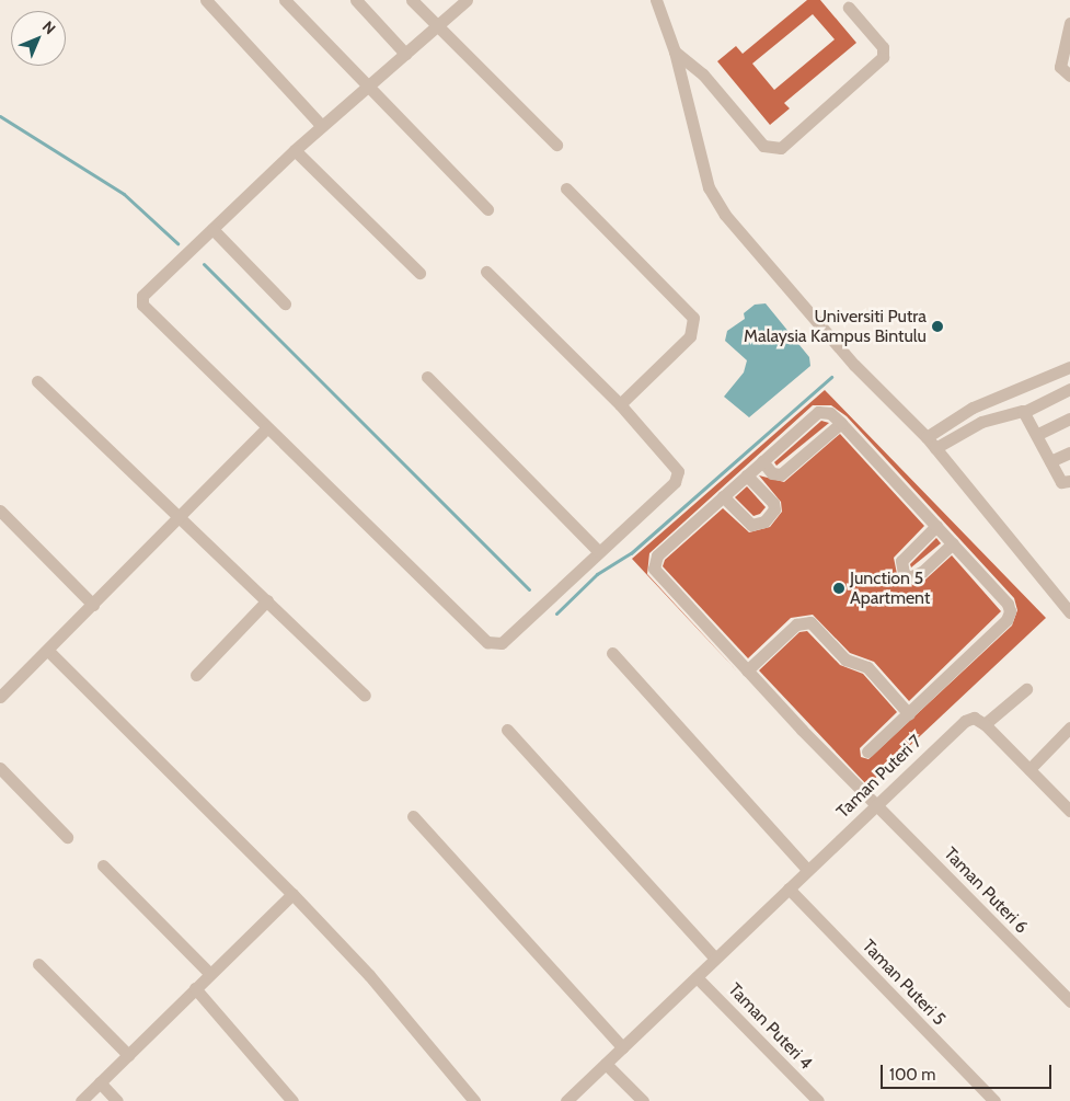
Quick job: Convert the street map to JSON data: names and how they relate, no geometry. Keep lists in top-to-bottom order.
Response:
{
  "streets": {
    "street": [
      "Taman Puteri 7",
      "Taman Puteri 6",
      "Taman Puteri 5",
      "Taman Puteri 4"
    ]
  },
  "crossings": [
    ["Taman Puteri 7", "Taman Puteri 6"],
    ["Taman Puteri 7", "Taman Puteri 5"],
    ["Taman Puteri 7", "Taman Puteri 4"]
  ],
  "places": ["Universiti Putra Malaysia Kampus Bintulu", "Junction 5 Apartment"],
  "scale_bar": "100 m",
  "north": "top right"
}
